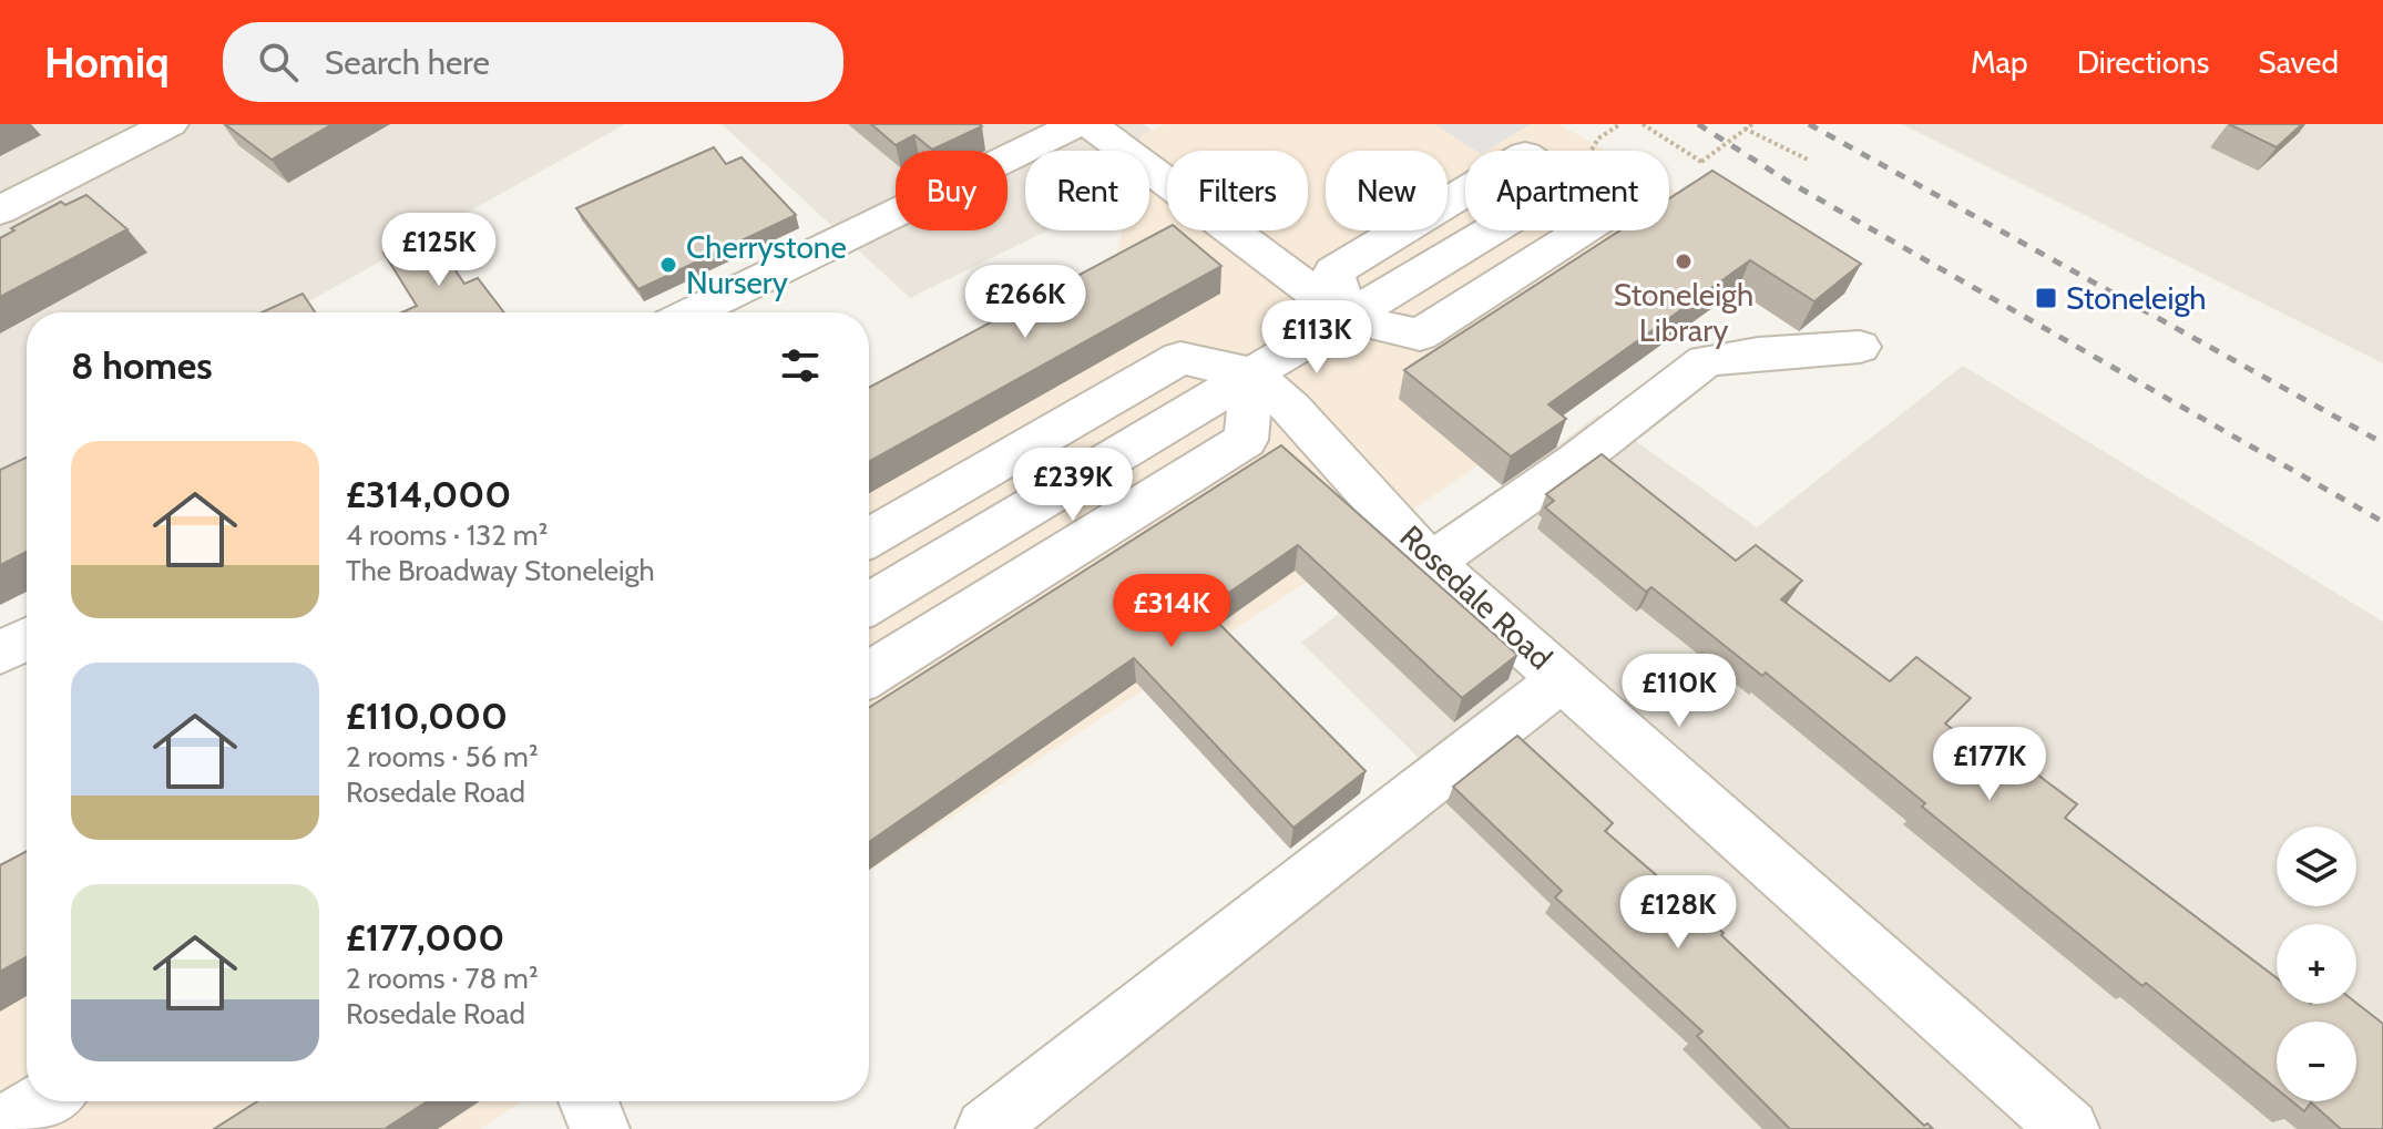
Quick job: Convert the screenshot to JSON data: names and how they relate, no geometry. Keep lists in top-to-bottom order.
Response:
{
  "streets": {
    "street": ["Rosedale Road"]
  },
  "places": {
    "other": ["Stoneleigh Library", "Cherrystone Nursery"],
    "transit": ["Stoneleigh"]
  },
  "page": {
    "header": "Homiq",
    "search": "Search here",
    "nav": ["Map", "Directions", "Saved"],
    "chip": [
      "Buy",
      "Rent",
      "Filters",
      "New",
      "Apartment"
    ],
    "price": [
      "£125K",
      "£266K",
      "£113K",
      "£239K",
      "£314K",
      "£110K",
      "£177K",
      "£128K"
    ],
    "heading": "8 homes",
    "list": [
      {
        "name": "£314,000",
        "note": "4 rooms · 132 m² · The Broadway Stoneleigh"
      },
      {
        "name": "£110,000",
        "note": "2 rooms · 56 m² · Rosedale Road"
      },
      {
        "name": "£177,000",
        "note": "2 rooms · 78 m² · Rosedale Road"
      }
    ],
    "map_buttons": ["+", "−"]
  }
}
